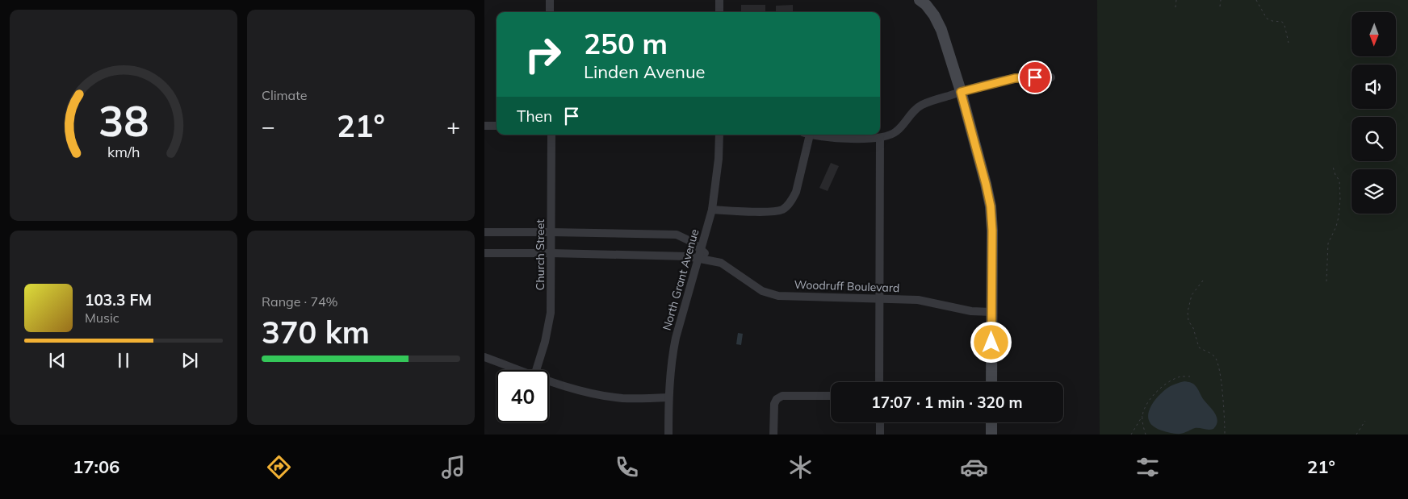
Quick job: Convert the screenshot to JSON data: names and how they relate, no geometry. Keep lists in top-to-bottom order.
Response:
{
  "streets": {
    "street": ["Church Street", "North Grant Avenue", "Woodruff Boulevard"]
  },
  "crossings": [
    ["Church Street", "Woodruff Boulevard"],
    ["North Grant Avenue", "Woodruff Boulevard"]
  ],
  "north": "bottom",
  "page": {
    "tile": [
      "Climate",
      ["Range · 74%", "370 km"]
    ],
    "turn": ["250 m", "Linden Avenue"],
    "then": "Then",
    "heat": ["−", "21°", "+"],
    "song": ["103.3 FM", "Music"],
    "limit": "40",
    "trip": "17:07 · 1 min · 320 m",
    "tabs": ["17:06", "21°"],
    "gauge": ["38", "km/h"]
  }
}
